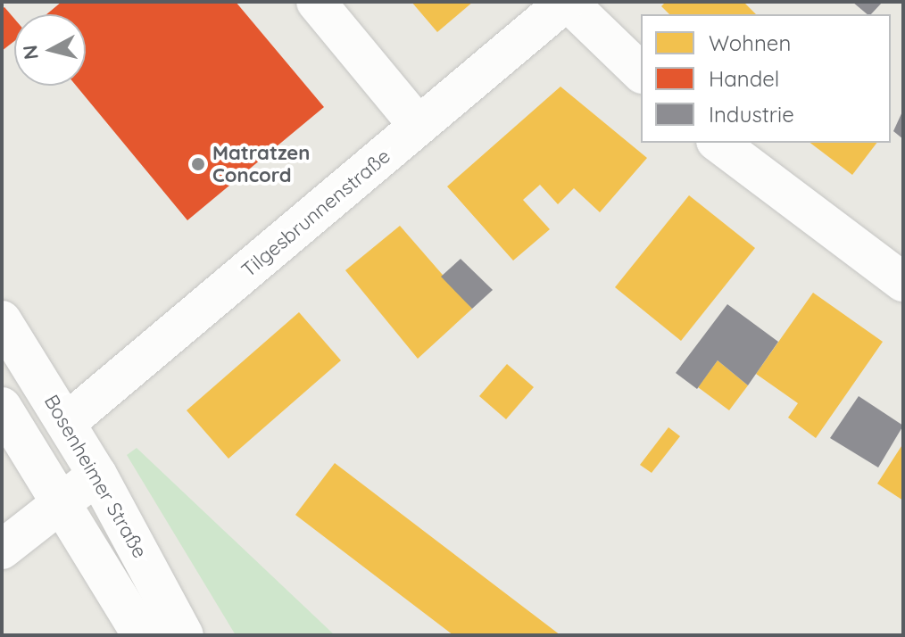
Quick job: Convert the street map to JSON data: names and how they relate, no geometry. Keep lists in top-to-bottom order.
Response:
{
  "streets": {
    "street": ["Tilgesbrunnenstraße", "Bosenheimer Straße"]
  },
  "crossings": [
    ["Tilgesbrunnenstraße", "Bosenheimer Straße"]
  ],
  "places": ["Matratzen Concord"],
  "legend": ["Wohnen", "Handel", "Industrie"],
  "north": "left"
}
